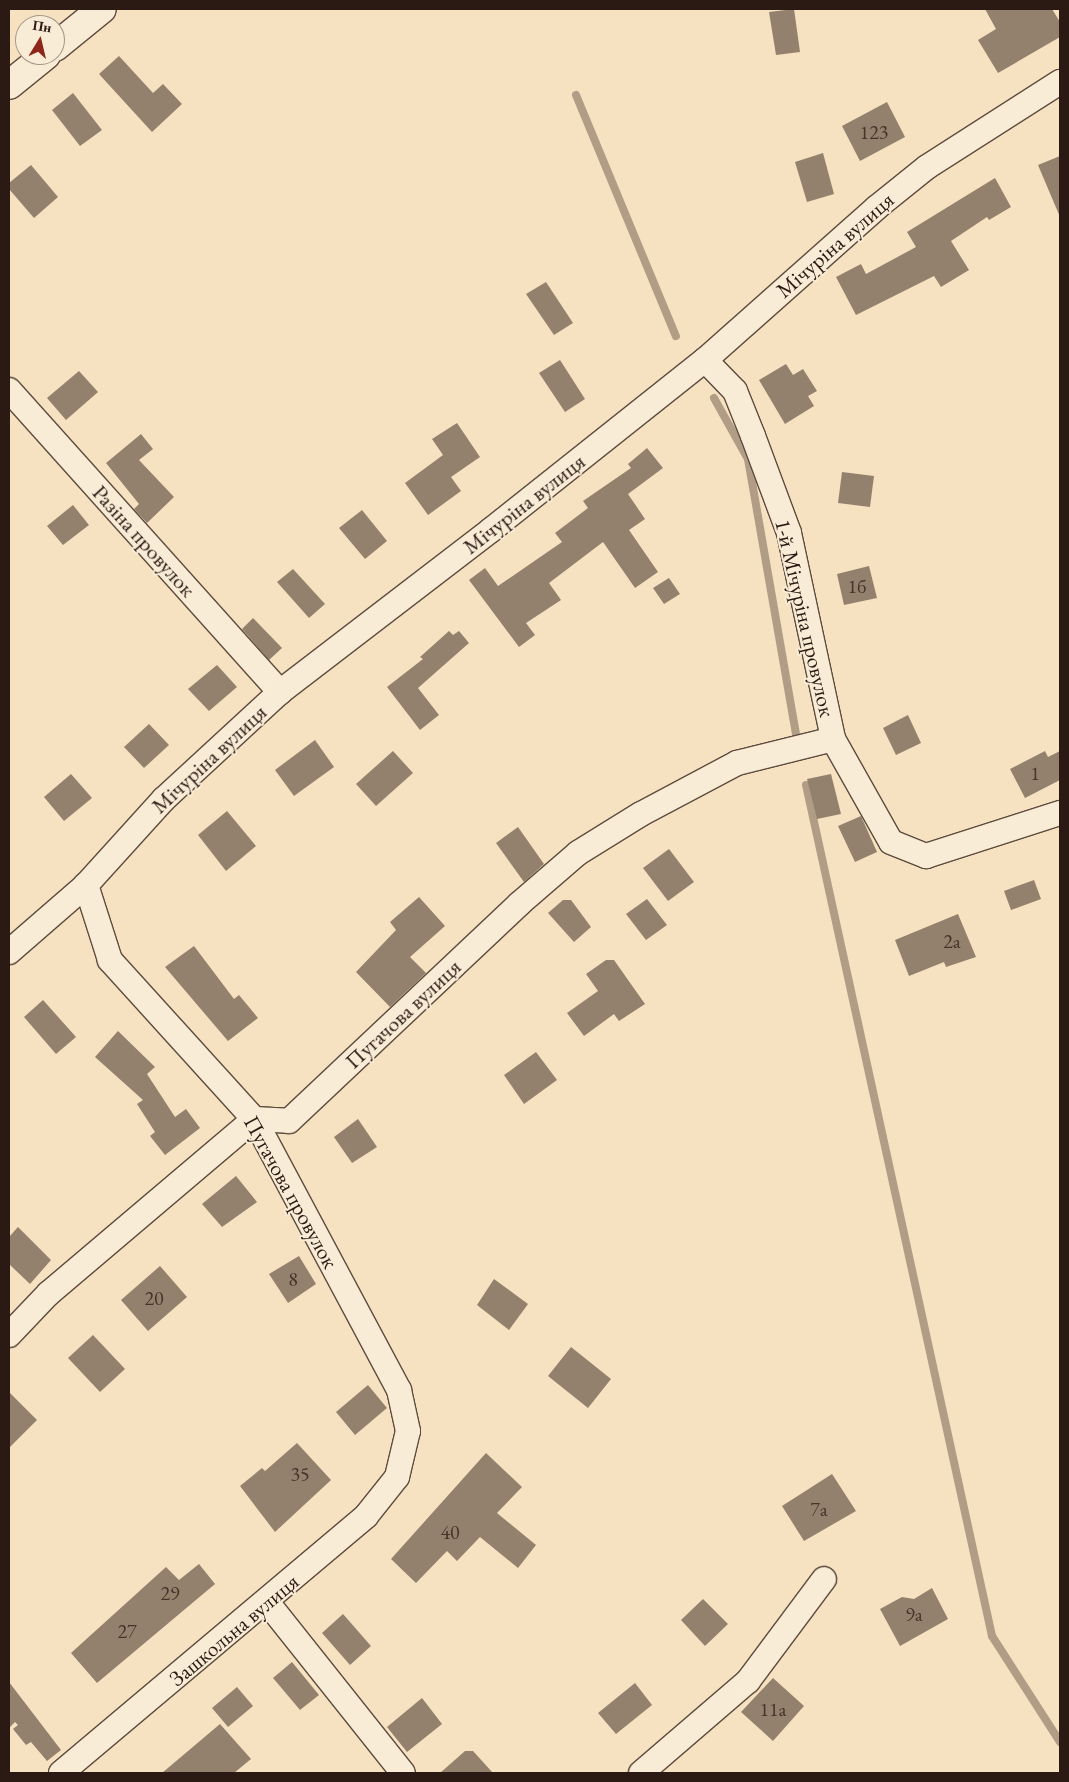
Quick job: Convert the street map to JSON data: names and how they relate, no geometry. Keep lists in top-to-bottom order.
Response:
{
  "streets": {
    "street": [
      "Мічуріна вулиця",
      "Разіна провулок",
      "1-й Мічуріна провулок",
      "Пугачова вулиця",
      "Пугачова провулок",
      "Зашкольна вулиця"
    ]
  },
  "crossings": [
    ["Мічуріна вулиця", "Разіна провулок"],
    ["Мічуріна вулиця", "1-й Мічуріна провулок"],
    ["Мічуріна вулиця", "Пугачова провулок"],
    ["1-й Мічуріна провулок", "Пугачова вулиця"],
    ["Пугачова вулиця", "Пугачова провулок"],
    ["Пугачова провулок", "Зашкольна вулиця"]
  ],
  "house_numbers": [
    "123",
    "1б",
    "1",
    "2а",
    "8",
    "20",
    "35",
    "7а",
    "40",
    "29",
    "9а",
    "27",
    "11а"
  ],
  "north": "top"
}
